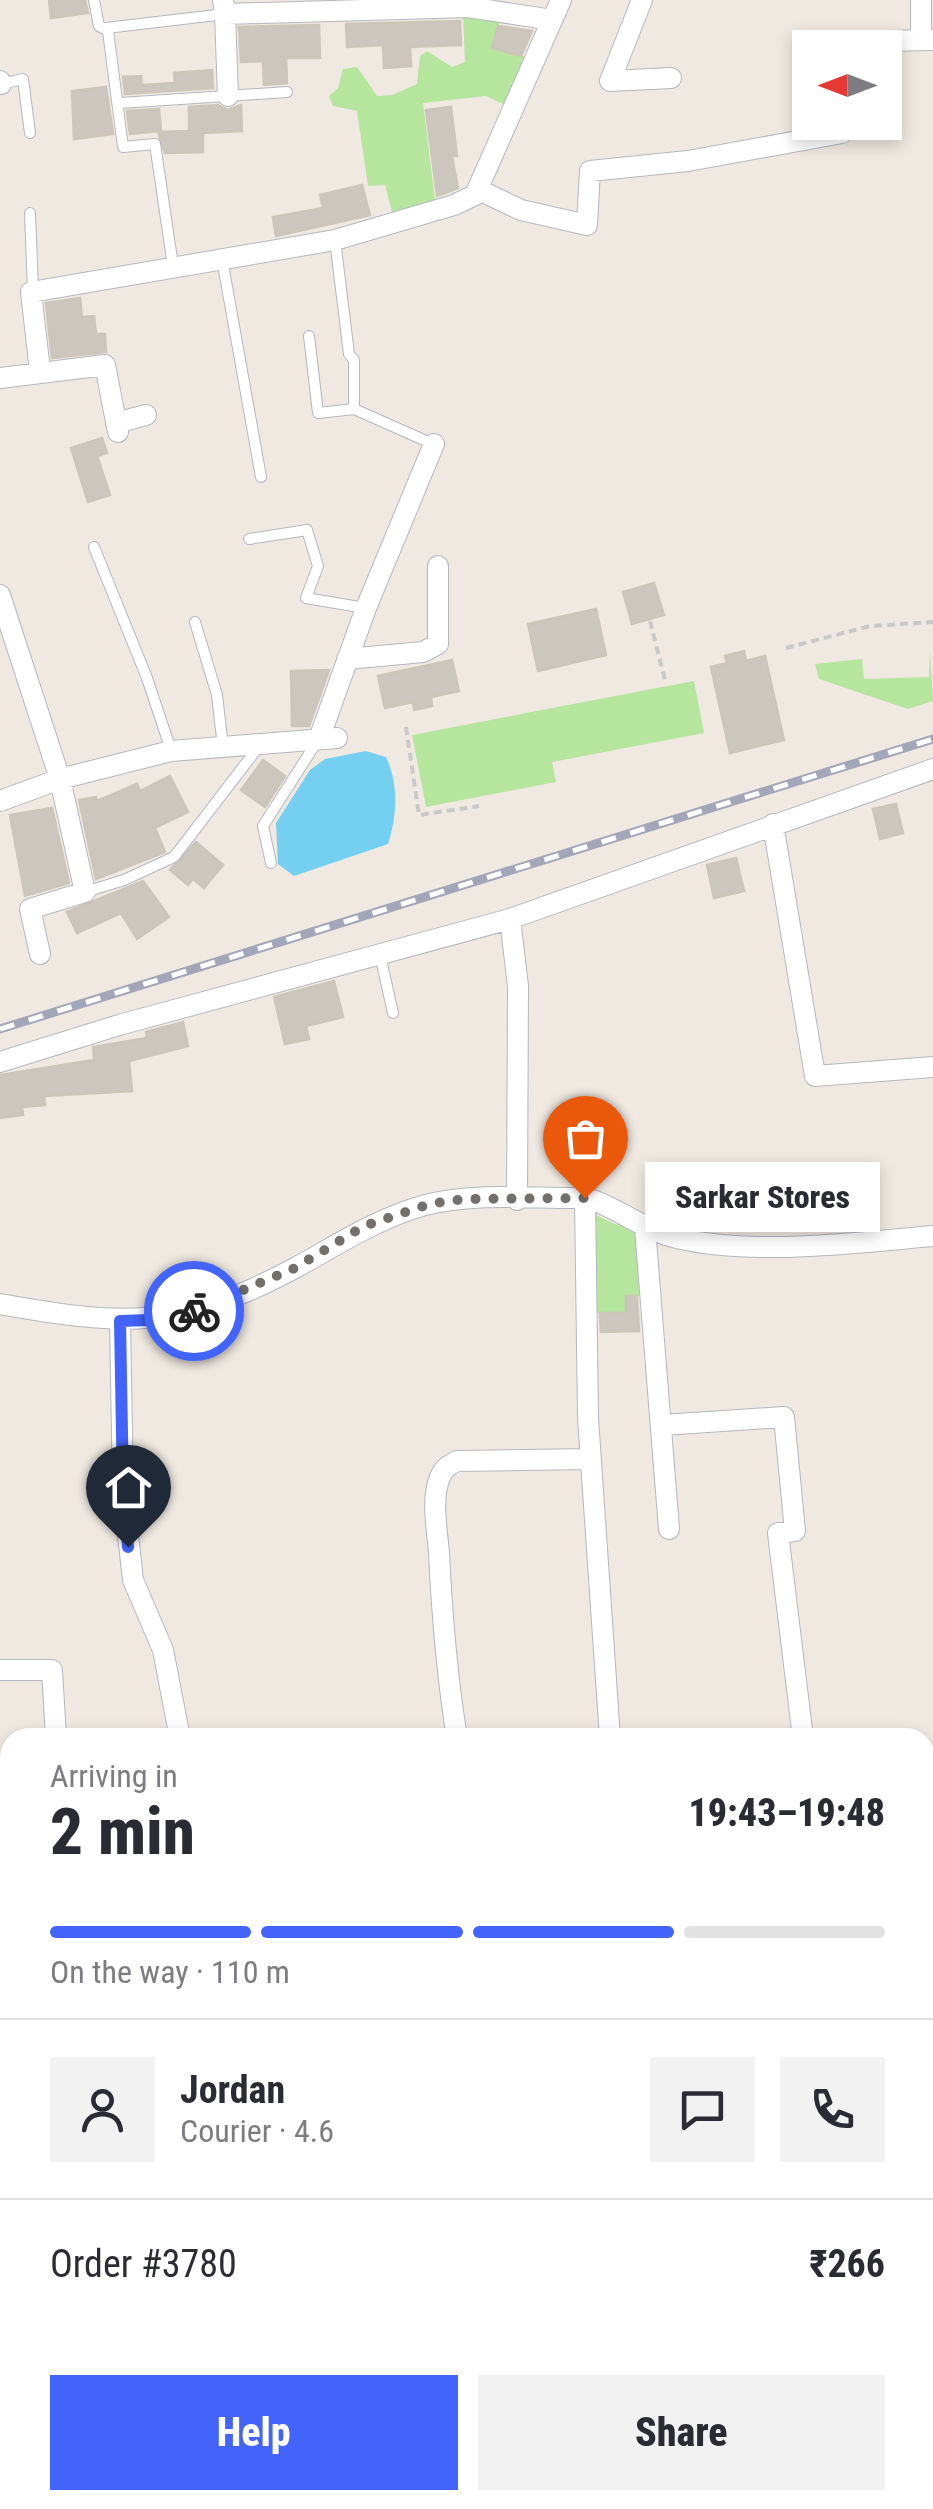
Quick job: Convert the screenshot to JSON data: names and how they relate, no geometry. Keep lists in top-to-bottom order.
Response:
{
  "places": ["Sarkar Stores"],
  "north": "left",
  "page": {
    "bubble": "Sarkar Stores",
    "heading": ["2 min", "Arriving in", "19:43–19:48"],
    "panel": [
      "Jordan",
      "Courier · 4.6",
      "Order #3780",
      "₹266"
    ],
    "bar": "On the way · 110 m",
    "buttons": ["Help", "Share"]
  }
}
